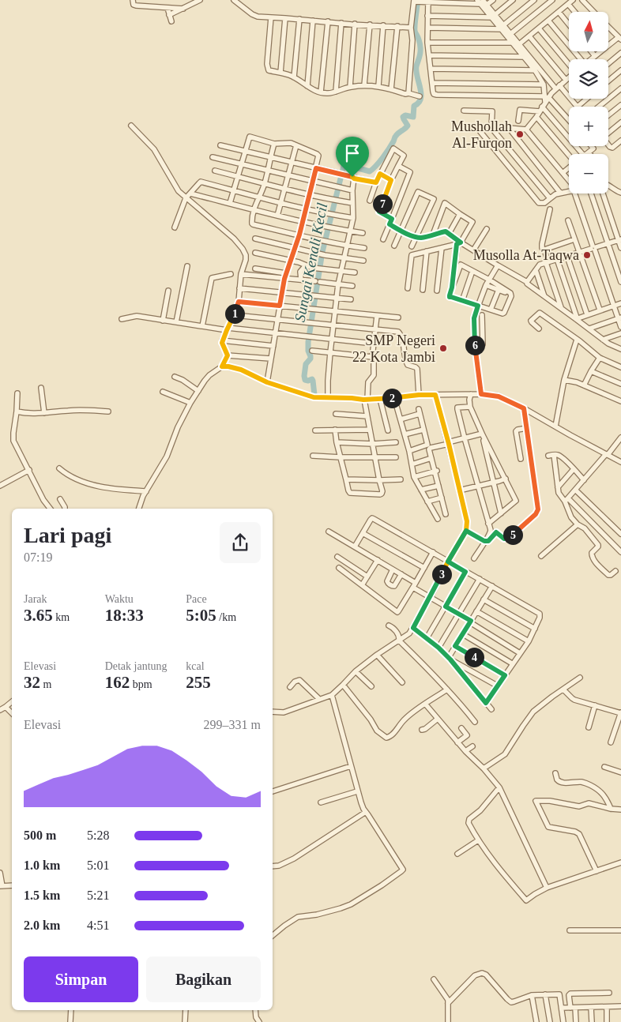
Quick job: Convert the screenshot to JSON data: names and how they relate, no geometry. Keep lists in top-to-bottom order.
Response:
{
  "water": ["Sungai Kenali Kecil"],
  "places": ["Mushollah Al-Furqon", "Musolla At-Taqwa", "SMP Negeri 22 Kota Jambi"],
  "north": "top",
  "page": {
    "map_buttons": ["+", "−"],
    "pins": [
      "7",
      "1",
      "6",
      "2",
      "5",
      "3",
      "4"
    ],
    "heading": ["Lari pagi", "07:19"],
    "stats": [
      ["Jarak", "3.65 km"],
      ["Waktu", "18:33"],
      ["Pace", "5:05 /km"],
      ["Elevasi", "32 m"],
      ["Detak jantung", "162 bpm"],
      ["kcal", "255"]
    ],
    "chart": ["Elevasi", "299–331 m"],
    "list": [
      {
        "name": "500 m",
        "note": "5:28"
      },
      {
        "name": "1.0 km",
        "note": "5:01"
      },
      {
        "name": "1.5 km",
        "note": "5:21"
      },
      {
        "name": "2.0 km",
        "note": "4:51"
      }
    ],
    "buttons": ["Simpan", "Bagikan"]
  }
}
